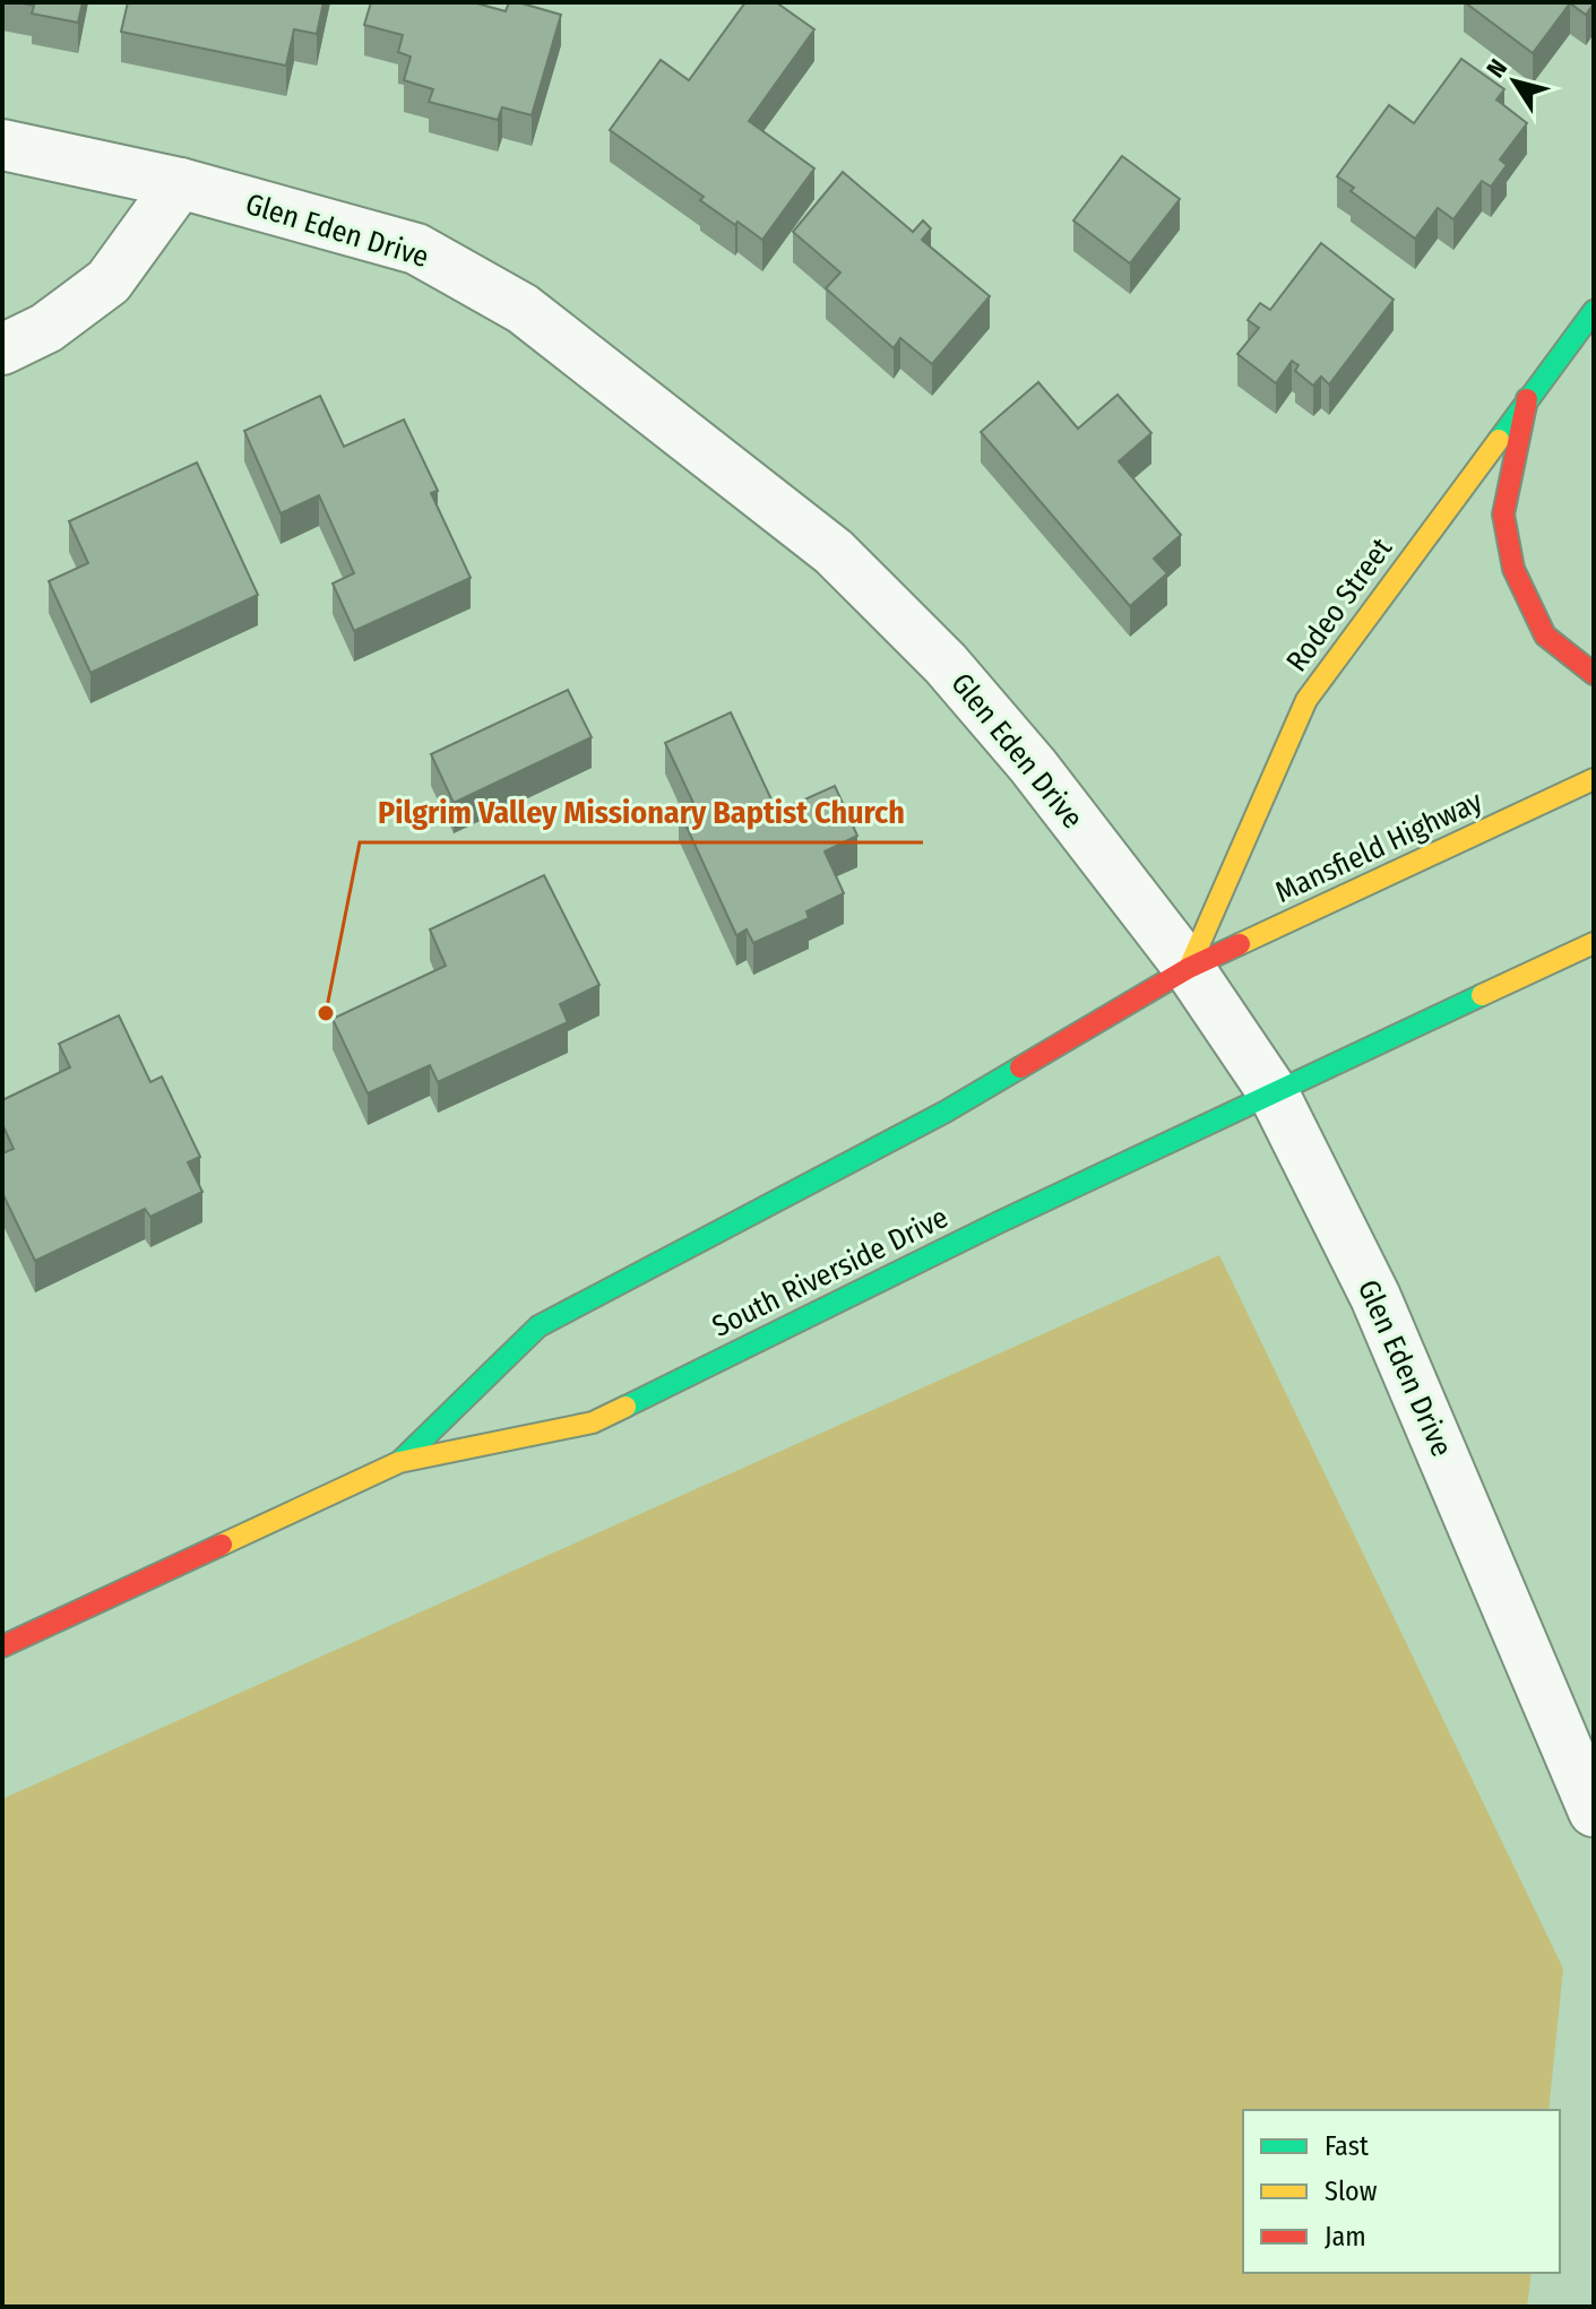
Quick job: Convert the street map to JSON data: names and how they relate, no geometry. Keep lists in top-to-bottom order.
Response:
{
  "streets": {
    "main road": ["Rodeo Street", "Mansfield Highway", "South Riverside Drive"],
    "street": ["Glen Eden Drive"]
  },
  "crossings": [
    ["Glen Eden Drive", "Rodeo Street"],
    ["Glen Eden Drive", "Mansfield Highway"],
    ["Glen Eden Drive", "South Riverside Drive"],
    ["Rodeo Street", "Mansfield Highway"],
    ["Rodeo Street", "South Riverside Drive"],
    ["Mansfield Highway", "South Riverside Drive"]
  ],
  "places": ["Pilgrim Valley Missionary Baptist Church"],
  "legend": ["Fast", "Slow", "Jam"],
  "north": "top left"
}
